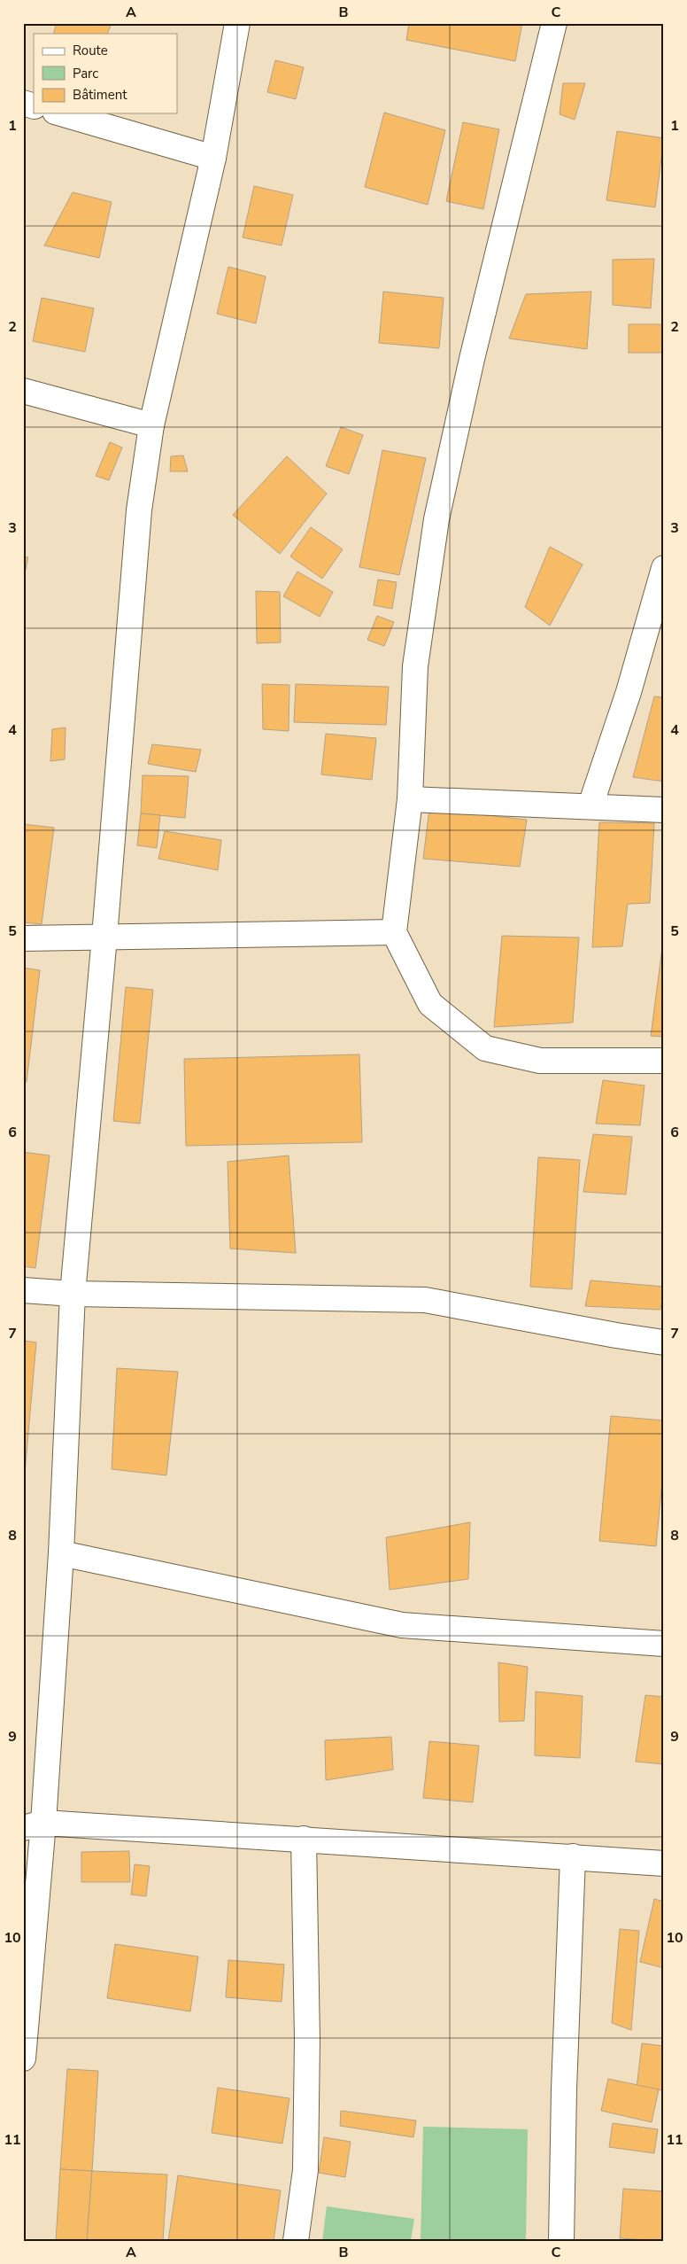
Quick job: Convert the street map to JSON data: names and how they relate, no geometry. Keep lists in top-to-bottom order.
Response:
{
  "legend": ["Route", "Parc", "Bâtiment"],
  "grid": {
    "columns": ["A", "B", "C"],
    "rows": [
      "1",
      "2",
      "3",
      "4",
      "5",
      "6",
      "7",
      "8",
      "9",
      "10",
      "11"
    ]
  }
}
